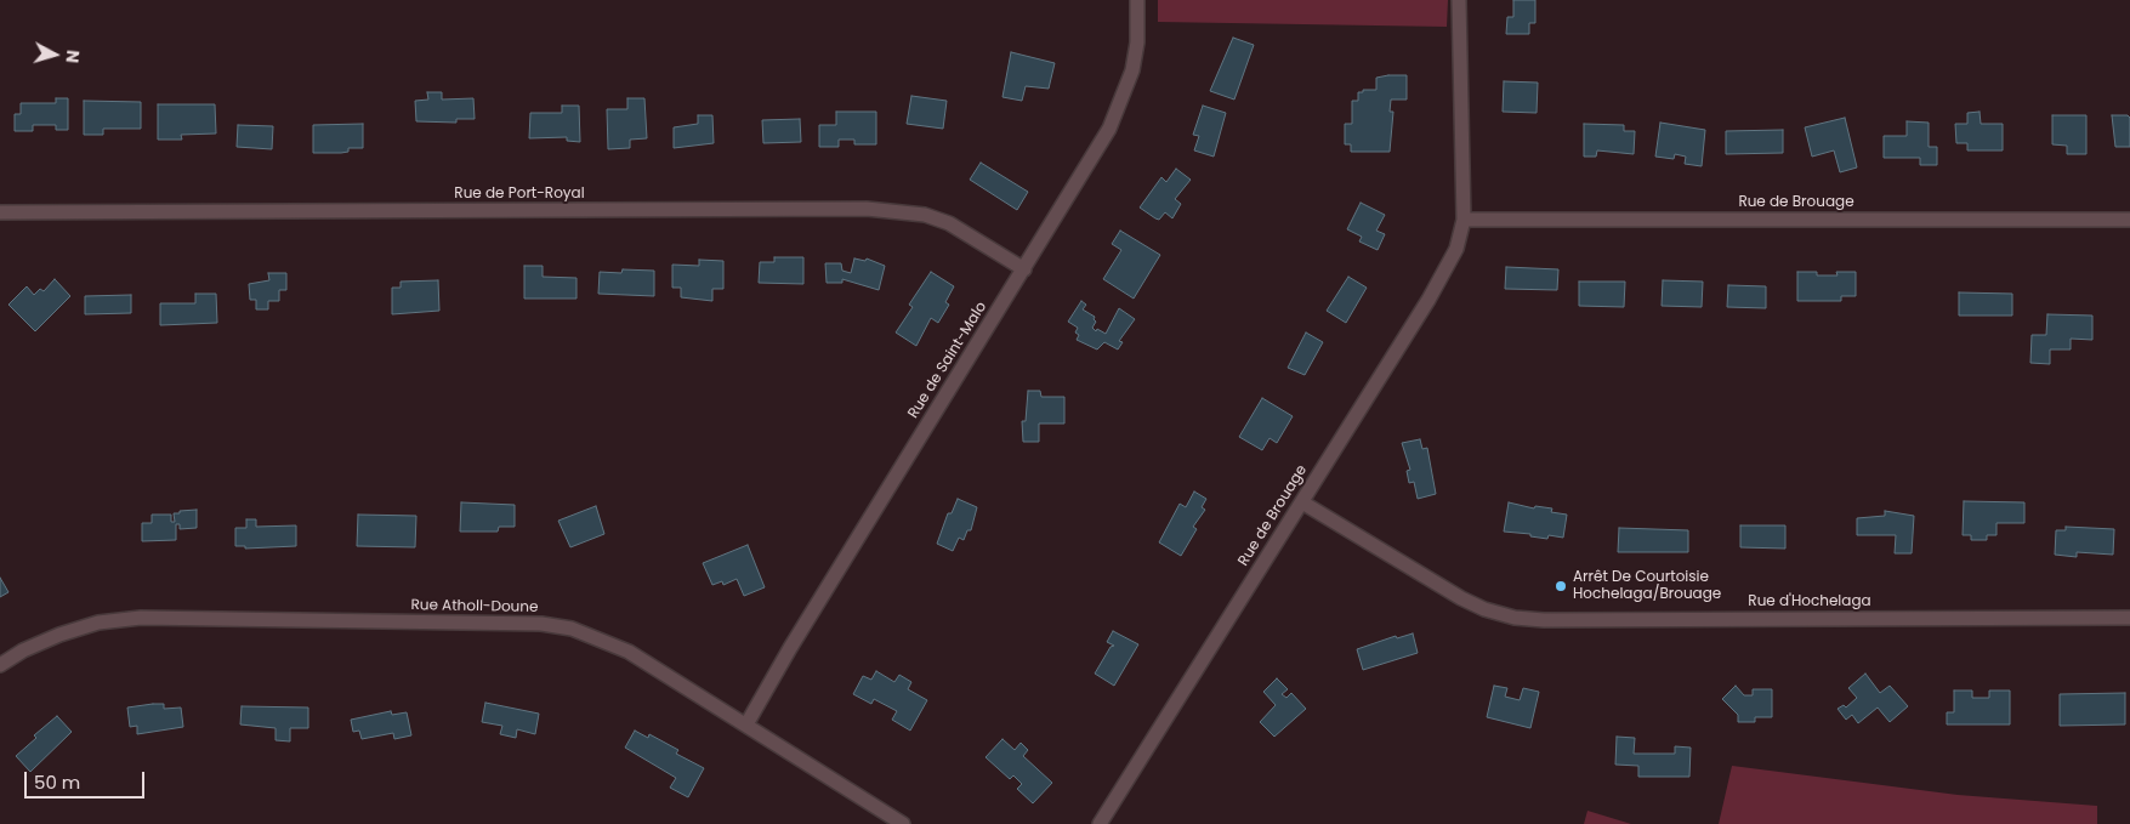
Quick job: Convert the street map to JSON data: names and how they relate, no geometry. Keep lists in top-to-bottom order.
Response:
{
  "streets": {
    "street": [
      "Rue de Port-Royal",
      "Rue de Brouage",
      "Rue de Saint-Malo",
      "Rue d'Hochelaga",
      "Rue Atholl-Doune"
    ]
  },
  "crossings": [
    ["Rue de Port-Royal", "Rue de Saint-Malo"],
    ["Rue de Brouage", "Rue d'Hochelaga"],
    ["Rue de Saint-Malo", "Rue Atholl-Doune"]
  ],
  "places": ["Arrêt De Courtoisie Hochelaga/Brouage"],
  "scale_bar": "50 m",
  "north": "right"
}
